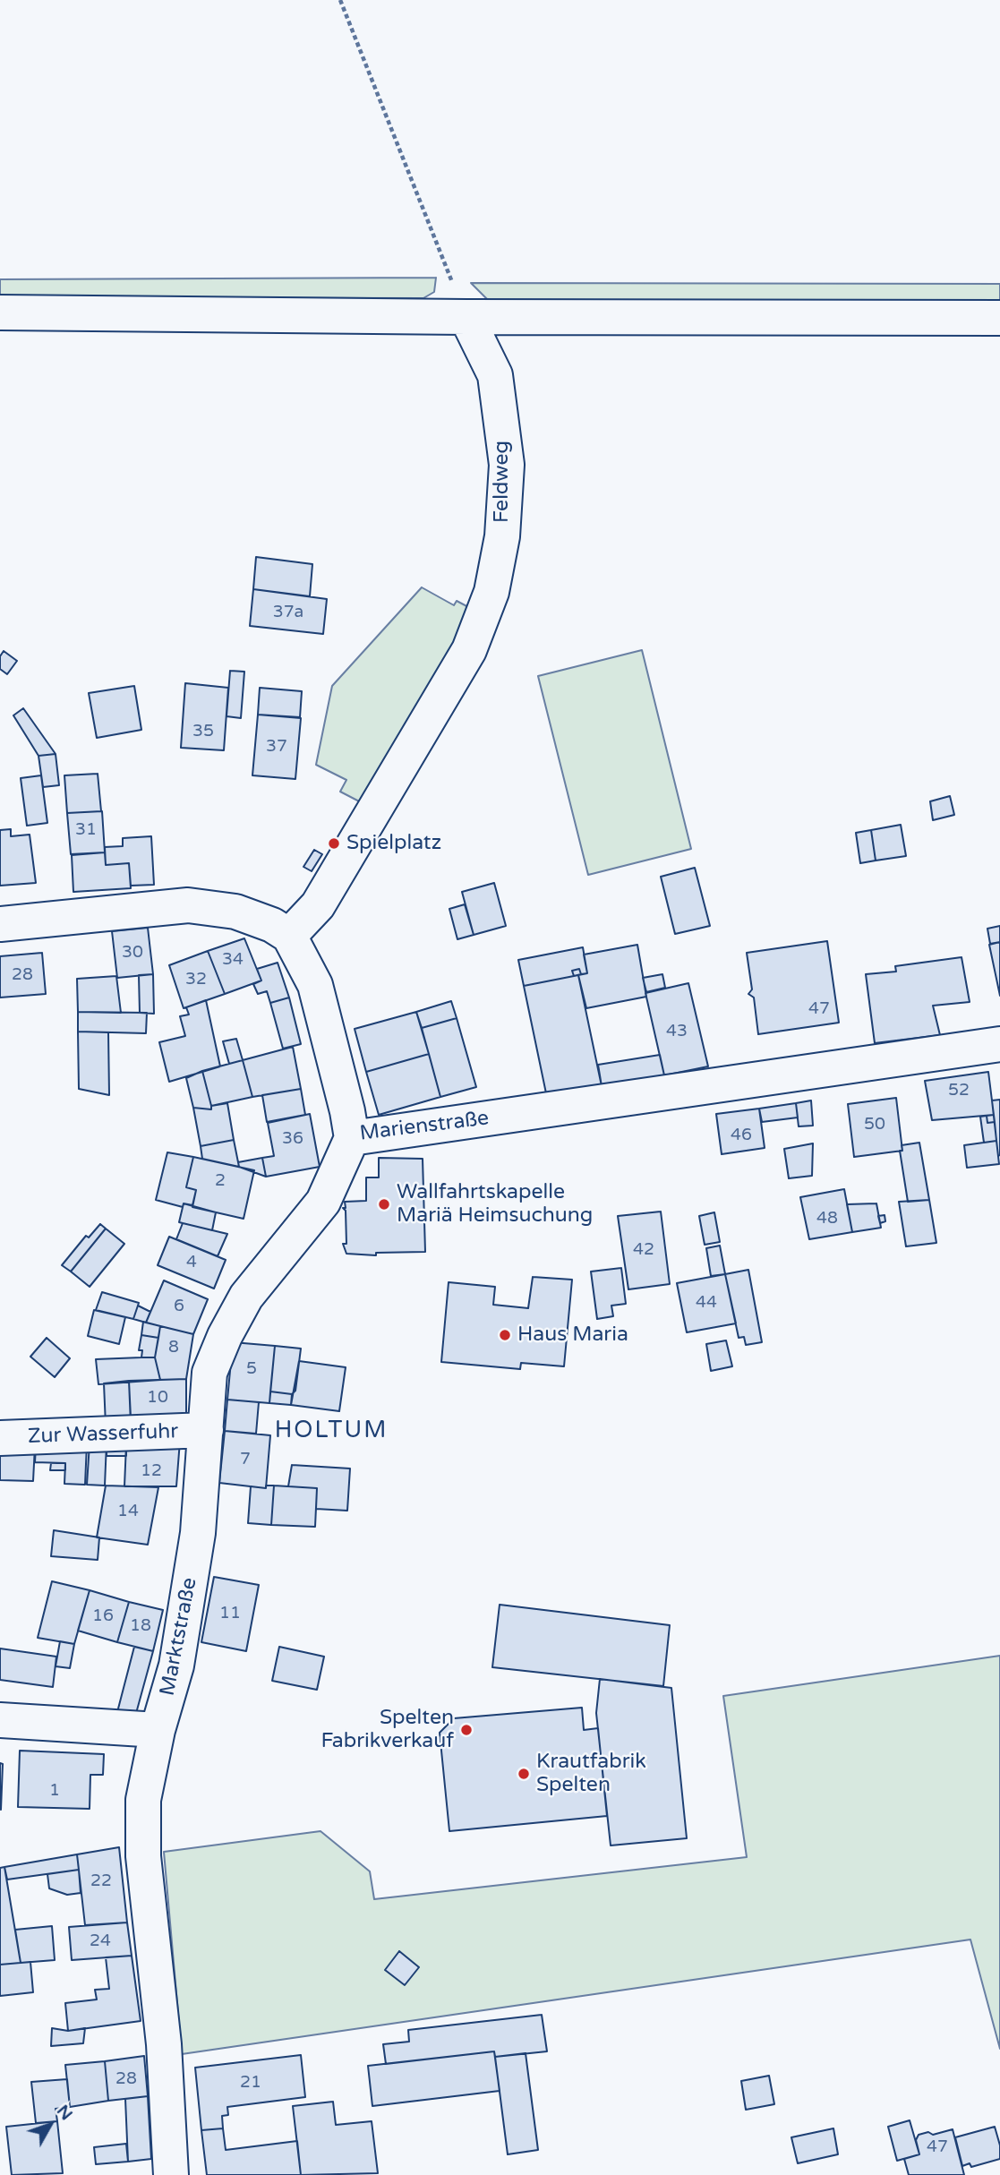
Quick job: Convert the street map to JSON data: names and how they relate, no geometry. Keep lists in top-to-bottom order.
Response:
{
  "streets": {
    "street": [
      "Feldweg",
      "Marienstraße",
      "Zur Wasserfuhr",
      "Marktstraße"
    ]
  },
  "crossings": [
    ["Feldweg", "Marienstraße"],
    ["Marienstraße", "Marktstraße"],
    ["Zur Wasserfuhr", "Marktstraße"]
  ],
  "districts": ["HOLTUM"],
  "places": [
    "Spielplatz",
    "Wallfahrtskapelle Mariä Heimsuchung",
    "Haus Maria",
    "Spelten Fabrikverkauf",
    "Krautfabrik Spelten"
  ],
  "house_numbers": [
    "37a",
    "35",
    "37",
    "31",
    "30",
    "34",
    "28",
    "32",
    "47",
    "43",
    "52",
    "50",
    "46",
    "36",
    "2",
    "48",
    "42",
    "4",
    "44",
    "6",
    "8",
    "5",
    "10",
    "7",
    "12",
    "14",
    "11",
    "16",
    "18",
    "1",
    "22",
    "24",
    "28",
    "21",
    "47"
  ],
  "north": "top right"
}
